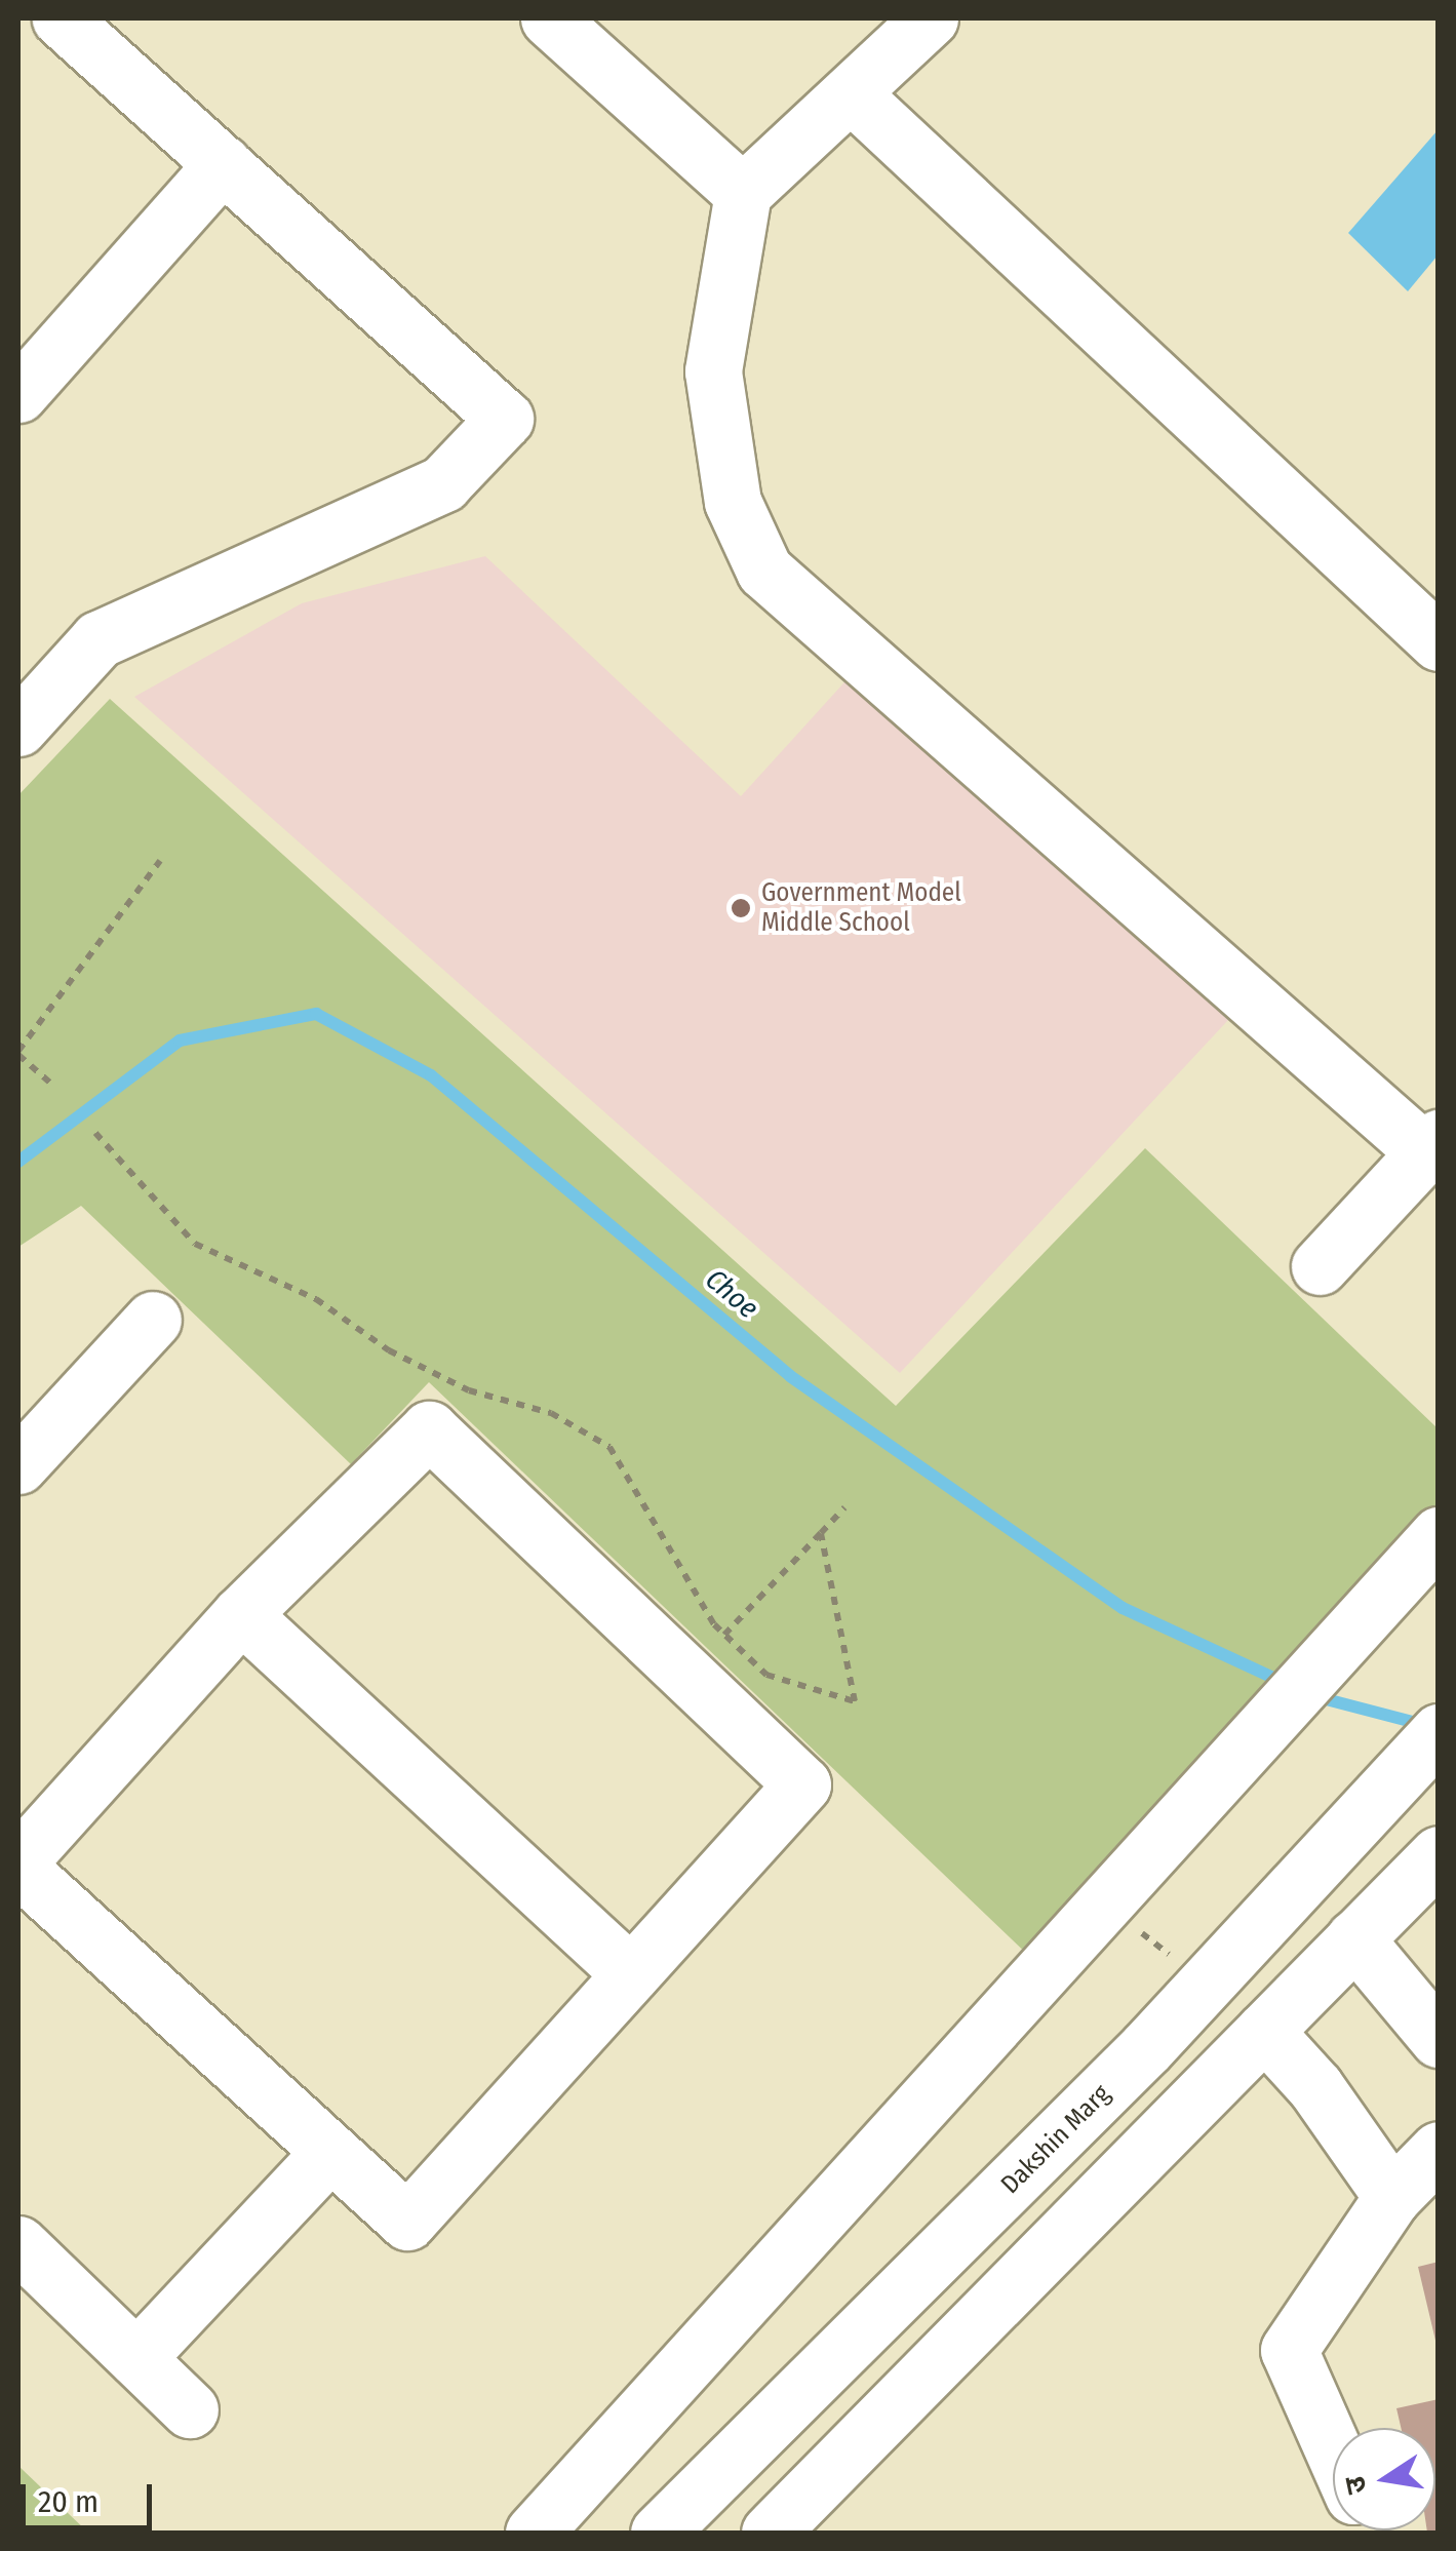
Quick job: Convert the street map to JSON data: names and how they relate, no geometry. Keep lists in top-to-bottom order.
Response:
{
  "streets": {
    "street": ["Dakshin Marg"]
  },
  "water": ["Choe"],
  "places": ["Government Model Middle School"],
  "scale_bar": "20 m",
  "north": "left"
}
